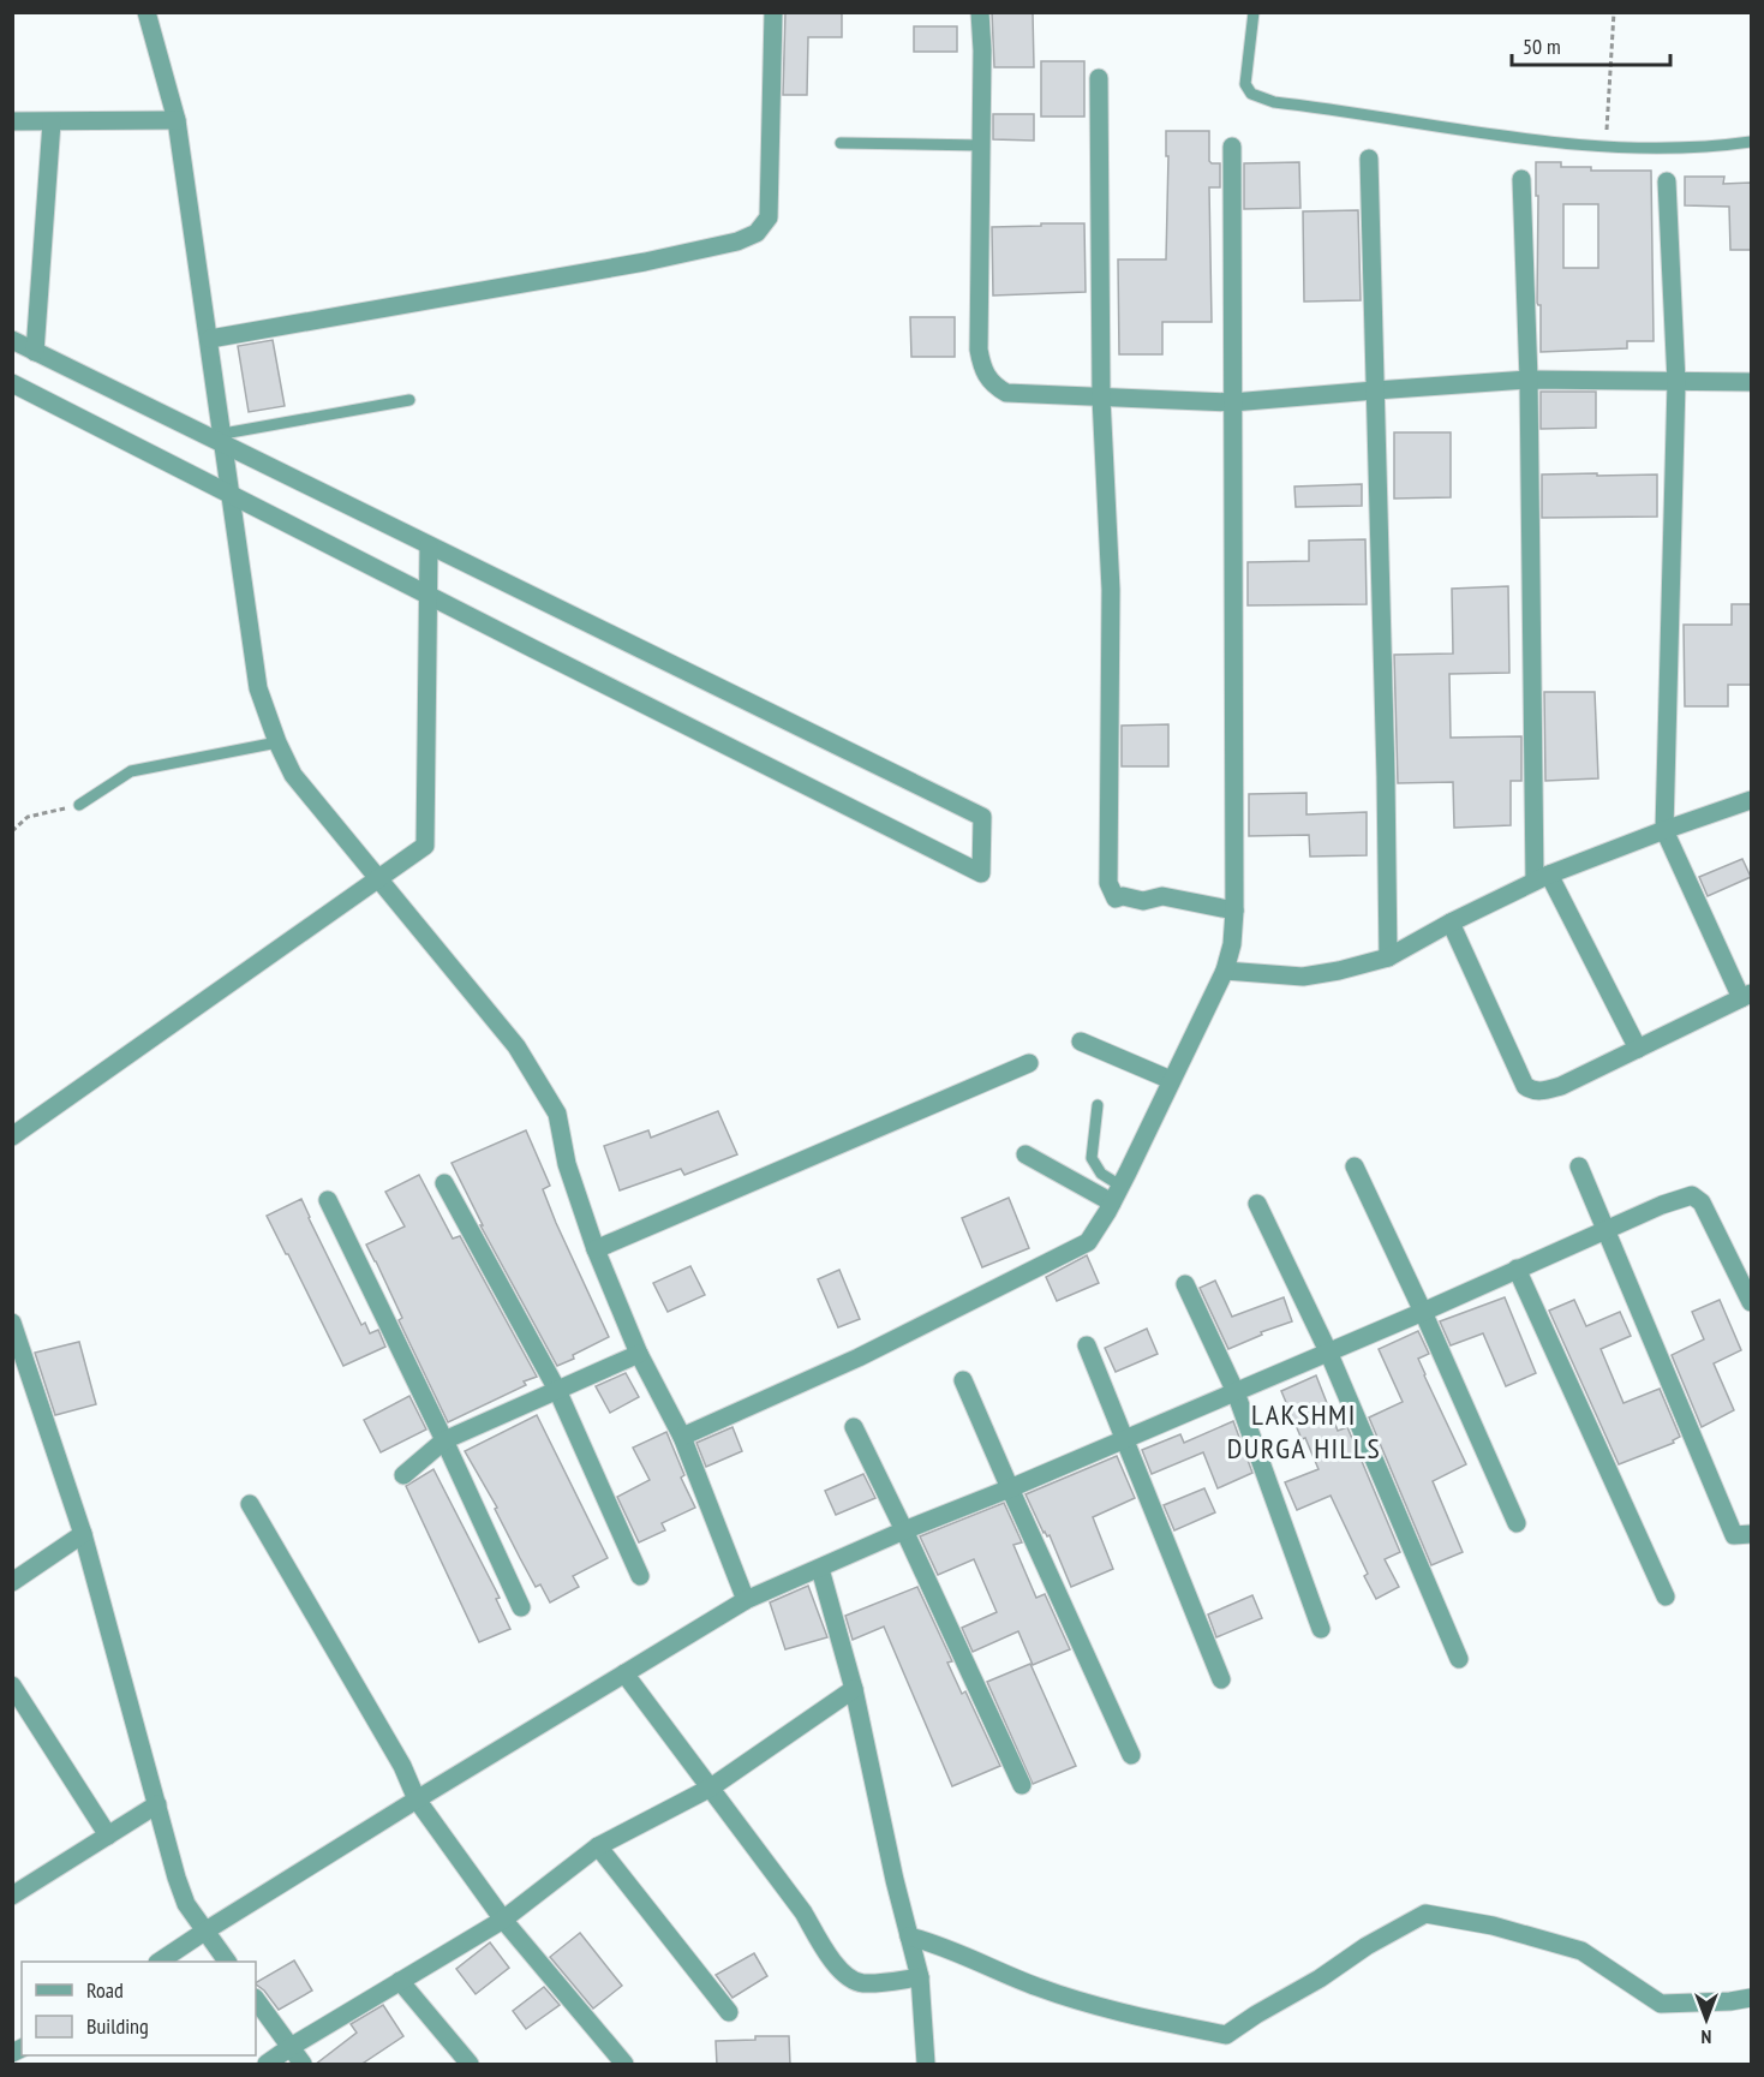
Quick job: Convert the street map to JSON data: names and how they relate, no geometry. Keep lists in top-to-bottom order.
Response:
{
  "districts": ["LAKSHMI DURGA HILLS"],
  "legend": ["Road", "Building"],
  "scale_bar": "50 m",
  "north": "bottom"
}
